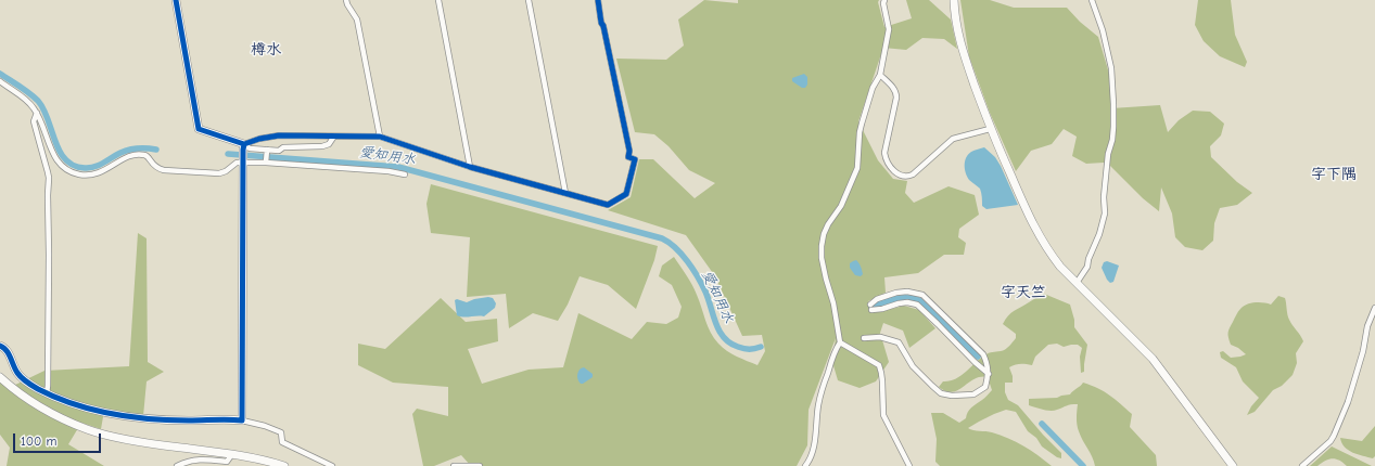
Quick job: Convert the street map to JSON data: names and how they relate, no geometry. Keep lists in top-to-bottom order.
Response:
{
  "districts": ["樽水", "字下隅", "字天竺"],
  "water": ["愛知用水"],
  "scale_bar": "100 m"
}
